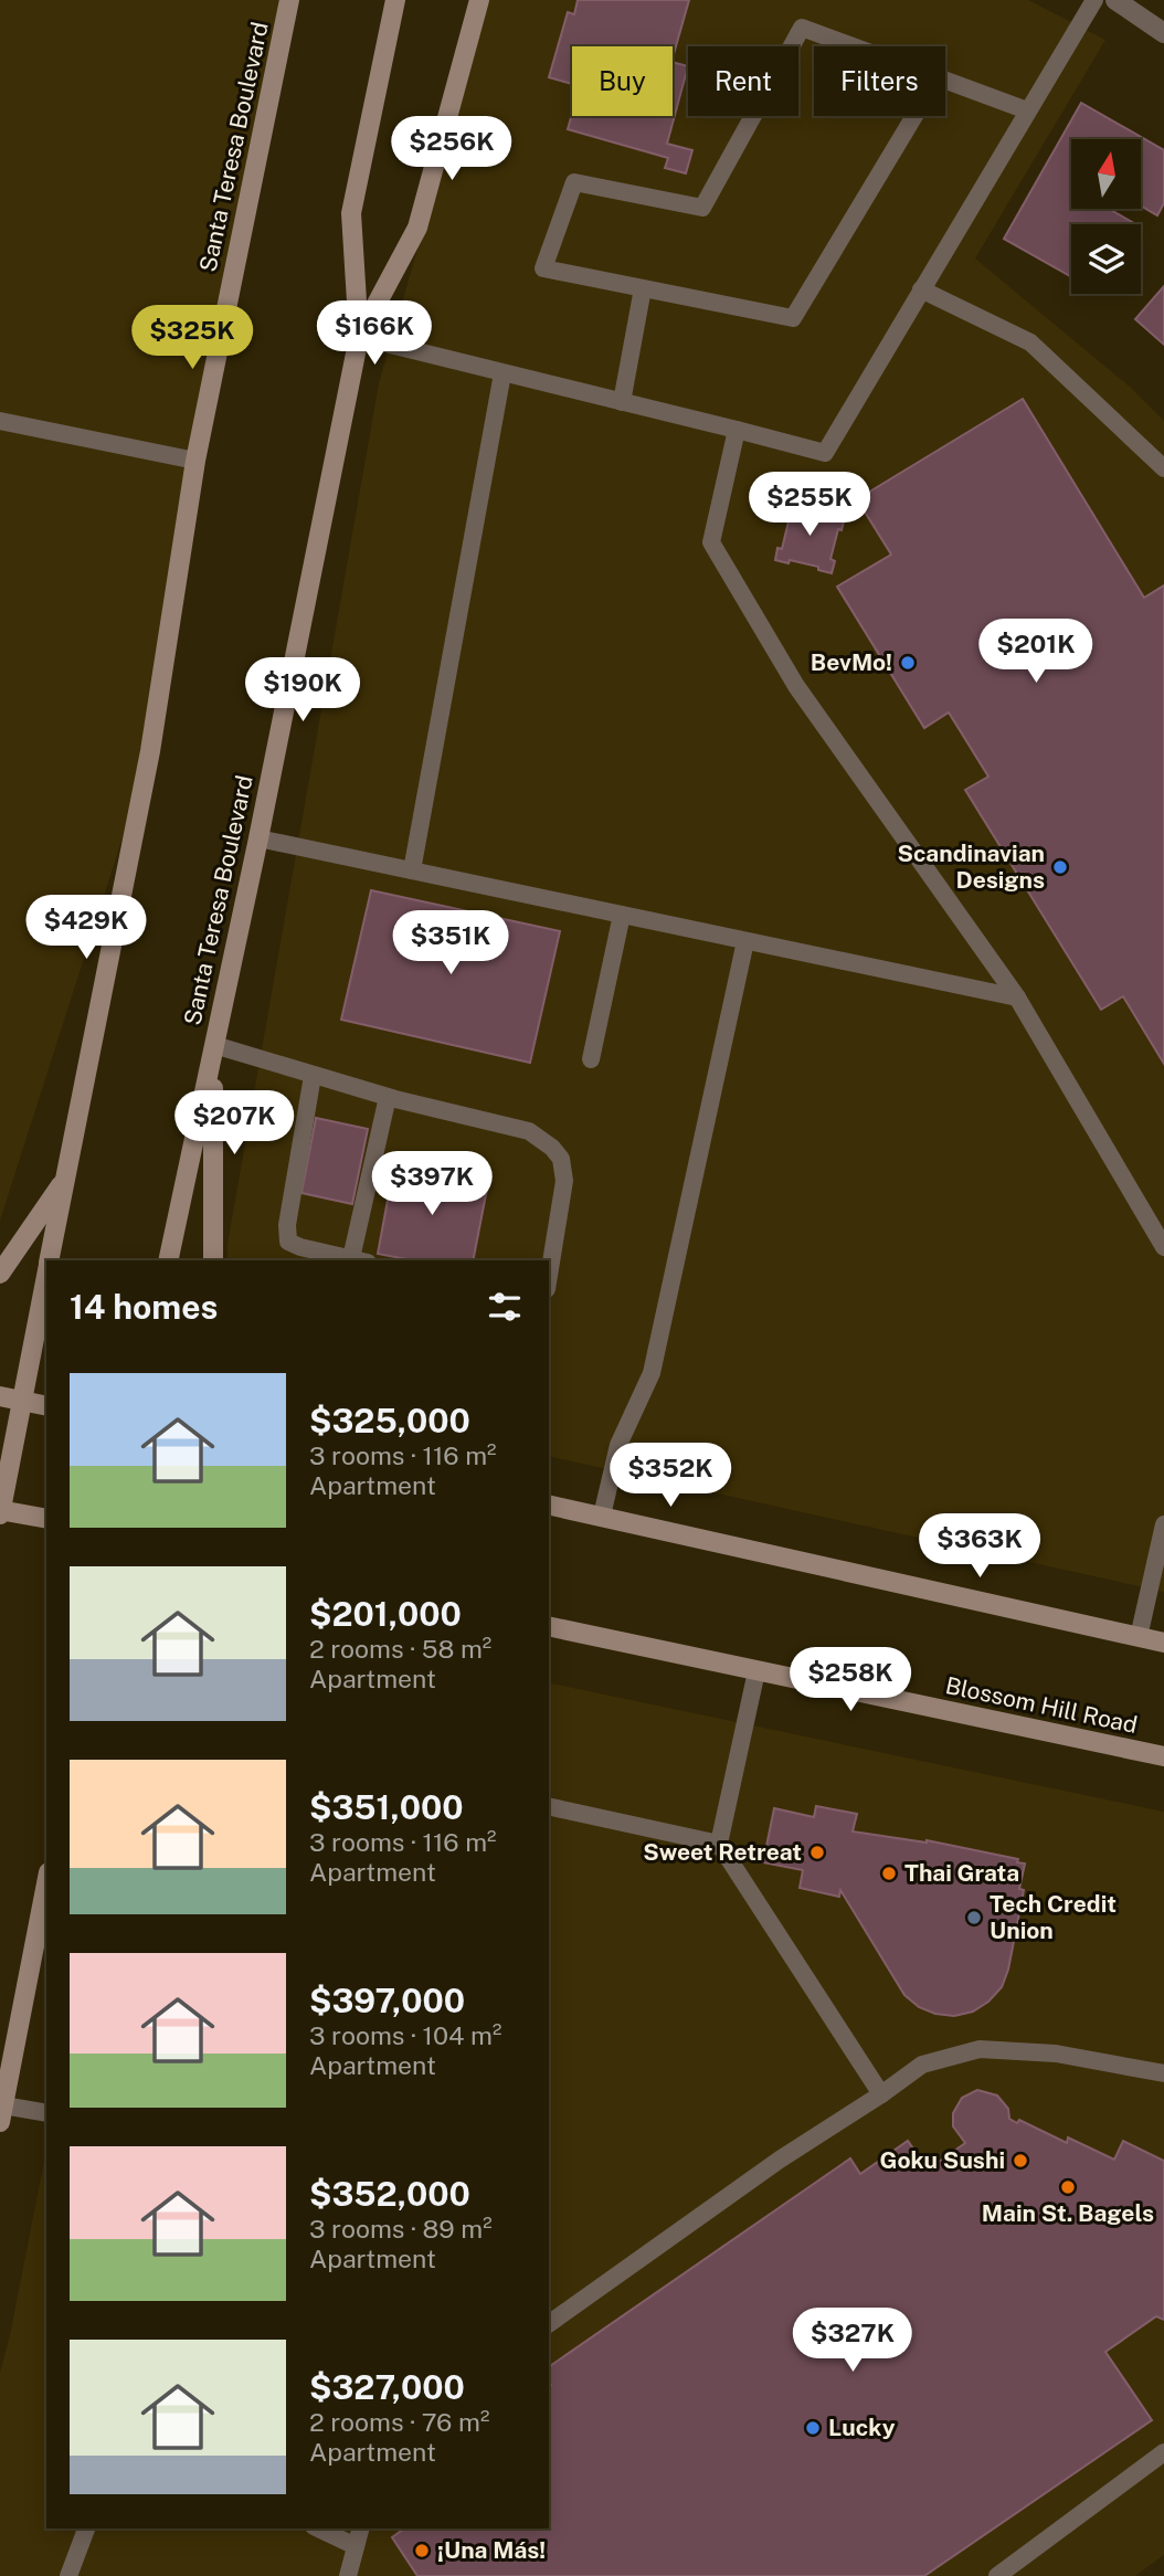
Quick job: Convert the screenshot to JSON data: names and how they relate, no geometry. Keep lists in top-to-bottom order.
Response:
{
  "streets": {
    "main road": ["Santa Teresa Boulevard", "Blossom Hill Road"]
  },
  "places": [
    "BevMo!",
    "Scandinavian Designs",
    "Sweet Retreat",
    "Thai Grata",
    "Tech Credit Union",
    "Goku Sushi",
    "Main St. Bagels",
    "Lucky",
    "¡Una Más!"
  ],
  "north": "top",
  "page": {
    "chip": ["Buy", "Rent", "Filters"],
    "price": [
      "$256K",
      "$166K",
      "$325K",
      "$255K",
      "$201K",
      "$190K",
      "$429K",
      "$351K",
      "$207K",
      "$397K",
      "$352K",
      "$363K",
      "$258K",
      "$327K"
    ],
    "heading": "14 homes",
    "list": [
      {
        "name": "$325,000",
        "note": "3 rooms · 116 m² · Apartment"
      },
      {
        "name": "$201,000",
        "note": "2 rooms · 58 m² · Apartment"
      },
      {
        "name": "$351,000",
        "note": "3 rooms · 116 m² · Apartment"
      },
      {
        "name": "$397,000",
        "note": "3 rooms · 104 m² · Apartment"
      },
      {
        "name": "$352,000",
        "note": "3 rooms · 89 m² · Apartment"
      },
      {
        "name": "$327,000",
        "note": "2 rooms · 76 m² · Apartment"
      }
    ]
  }
}
